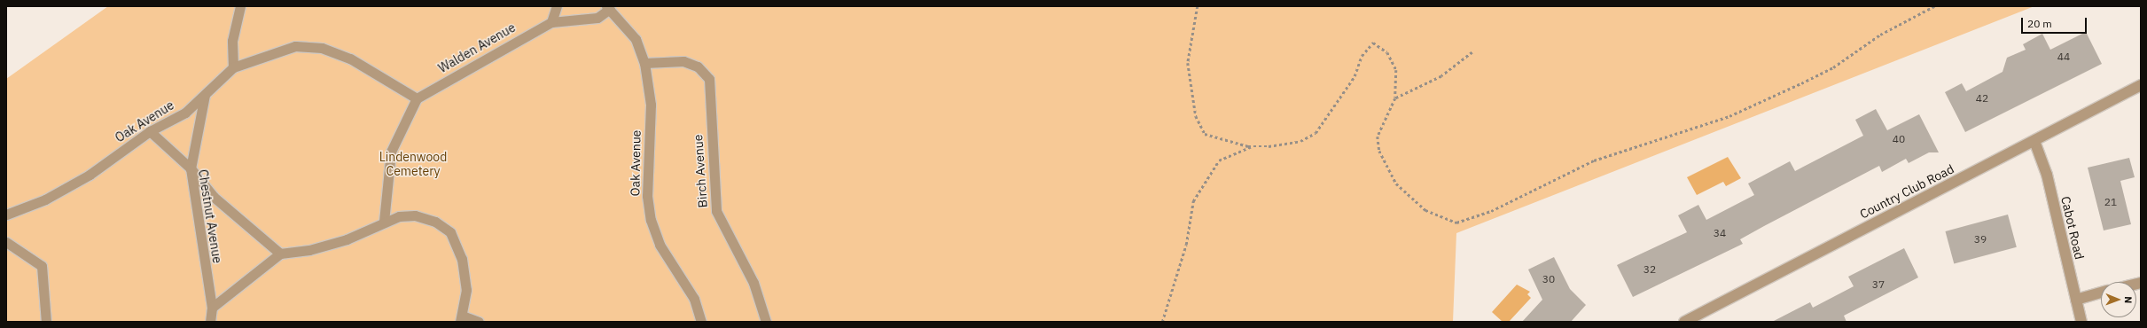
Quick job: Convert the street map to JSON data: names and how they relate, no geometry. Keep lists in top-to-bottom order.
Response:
{
  "streets": {
    "street": ["Country Club Road", "Cabot Road"],
    "lane": [
      "Walden Avenue",
      "Oak Avenue",
      "Birch Avenue",
      "Chestnut Avenue"
    ]
  },
  "crossings": [
    ["Walden Avenue", "Oak Avenue"],
    ["Oak Avenue", "Birch Avenue"],
    ["Oak Avenue", "Chestnut Avenue"],
    ["Country Club Road", "Cabot Road"]
  ],
  "parks": ["Lindenwood Cemetery"],
  "house_numbers": [
    "44",
    "42",
    "40",
    "21",
    "34",
    "39",
    "32",
    "30",
    "37"
  ],
  "scale_bar": "20 m",
  "north": "right"
}
